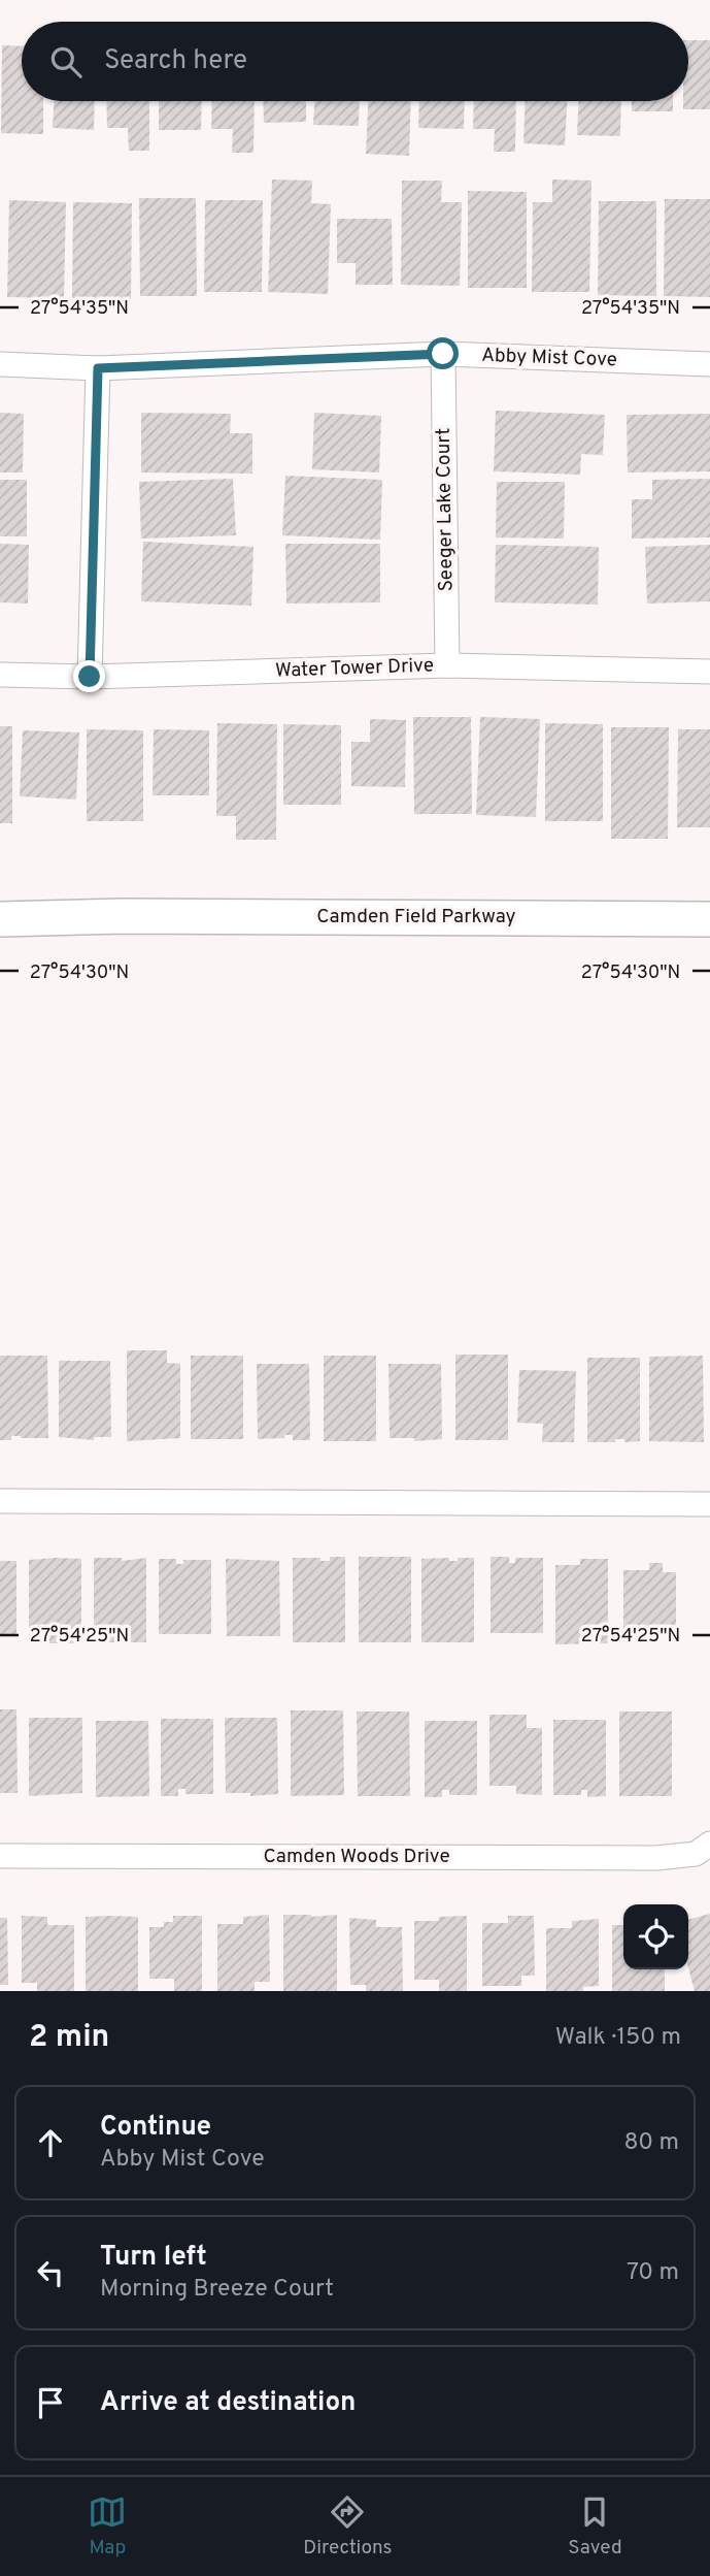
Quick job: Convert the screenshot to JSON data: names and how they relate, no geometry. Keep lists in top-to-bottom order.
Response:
{
  "streets": {
    "street": [
      "Abby Mist Cove",
      "Seeger Lake Court",
      "Water Tower Drive",
      "Camden Field Parkway",
      "Camden Woods Drive"
    ]
  },
  "crossings": [
    ["Abby Mist Cove", "Seeger Lake Court"],
    ["Seeger Lake Court", "Water Tower Drive"]
  ],
  "page": {
    "search": "Search here",
    "heading": ["2 min", "Walk · 150 m"],
    "list": [
      ["Continue", "Abby Mist Cove", "80 m"],
      ["Turn left", "Morning Breeze Court", "70 m"],
      "Arrive at destination"
    ],
    "nav": ["Map", "Directions", "Saved"]
  },
  "coordinates": ["27°54'35\"N", "27°54'30\"N", "27°54'25\"N"]
}
